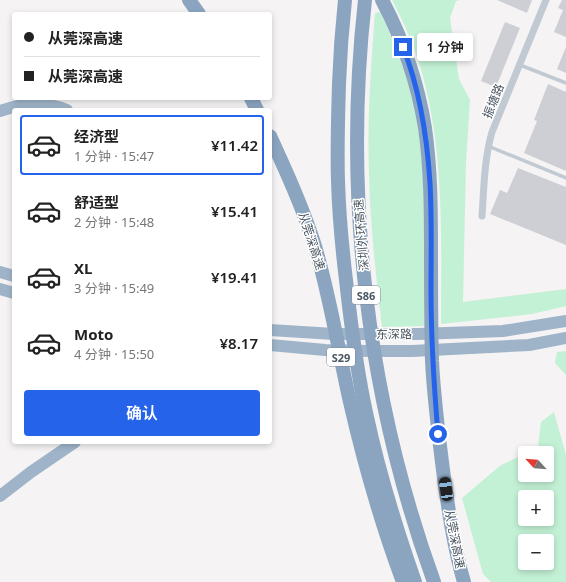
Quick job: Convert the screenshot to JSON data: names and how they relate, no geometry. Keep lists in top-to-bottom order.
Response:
{
  "streets": {
    "highway": [
      "深圳外环高速",
      "从莞深高速",
      "S86",
      "东深路",
      "S29"
    ],
    "street": ["振塘路"]
  },
  "north": "top left",
  "page": {
    "banner": ["从莞深高速", "从莞深高速"],
    "bubble": "1 分钟",
    "list": [
      {
        "name": "经济型",
        "note": "1 分钟 · 15:47",
        "value": "¥11.42"
      },
      {
        "name": "舒适型",
        "note": "2 分钟 · 15:48",
        "value": "¥15.41"
      },
      {
        "name": "XL",
        "note": "3 分钟 · 15:49",
        "value": "¥19.41"
      },
      {
        "name": "Moto",
        "note": "4 分钟 · 15:50",
        "value": "¥8.17"
      }
    ],
    "buttons": "确认",
    "map_buttons": ["+", "−"]
  }
}
